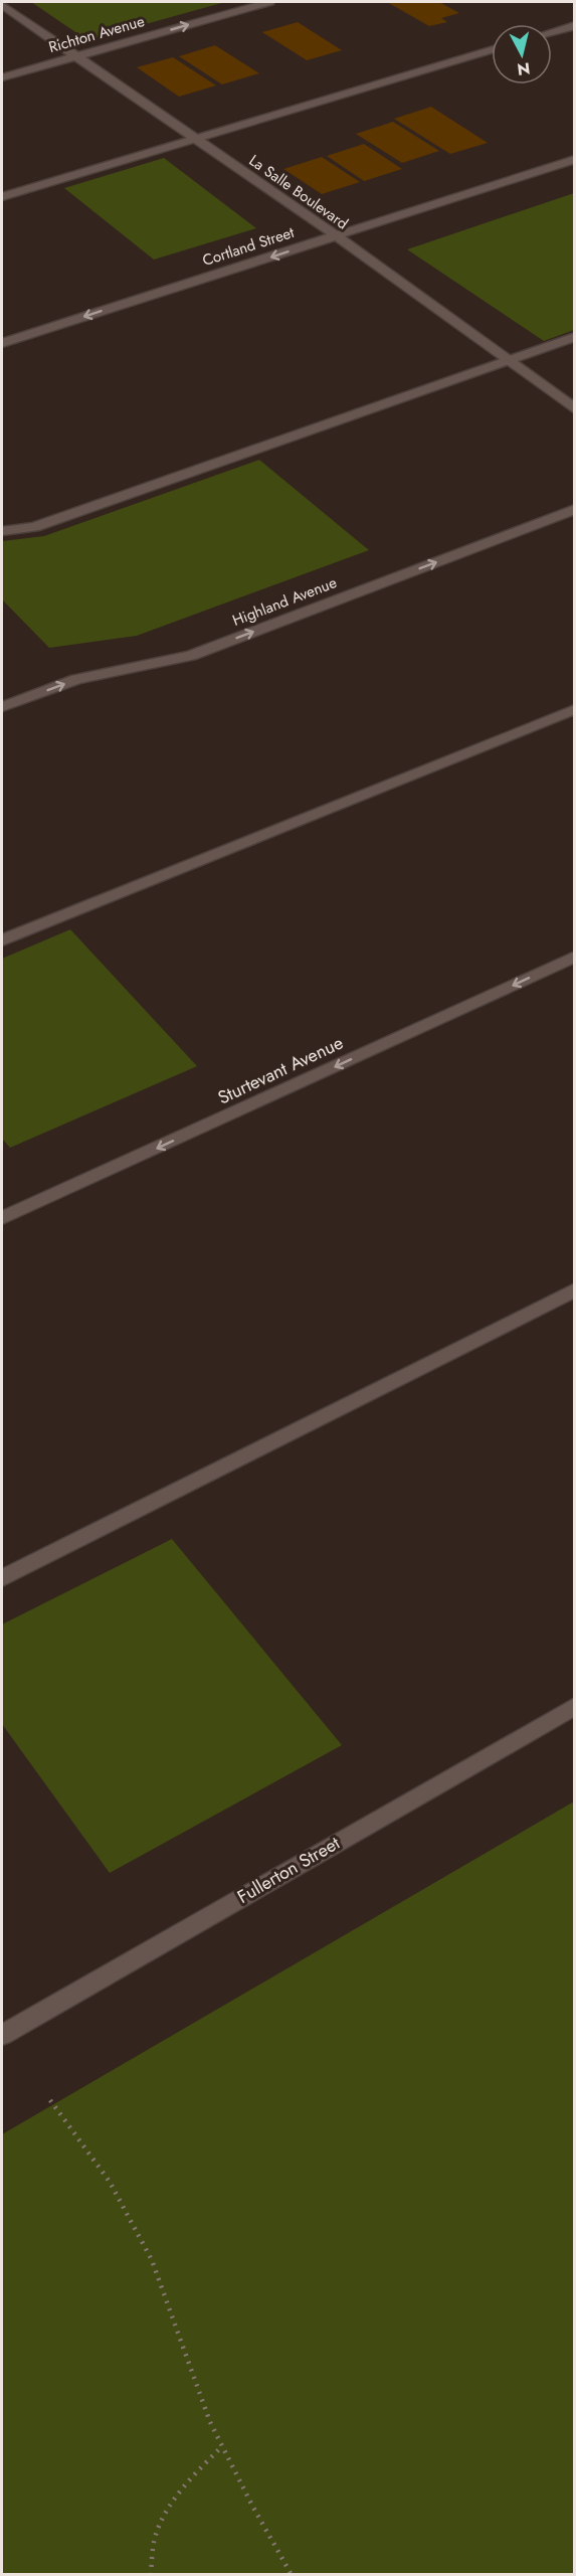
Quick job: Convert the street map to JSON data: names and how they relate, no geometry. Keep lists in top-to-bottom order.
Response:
{
  "streets": {
    "street": [
      "Richton Avenue",
      "La Salle Boulevard",
      "Cortland Street",
      "Highland Avenue",
      "Sturtevant Avenue",
      "Fullerton Street"
    ]
  },
  "crossings": [
    ["Richton Avenue", "La Salle Boulevard"],
    ["La Salle Boulevard", "Cortland Street"]
  ],
  "one_way": ["Highland Avenue", "Sturtevant Avenue"],
  "north": "bottom"
}
